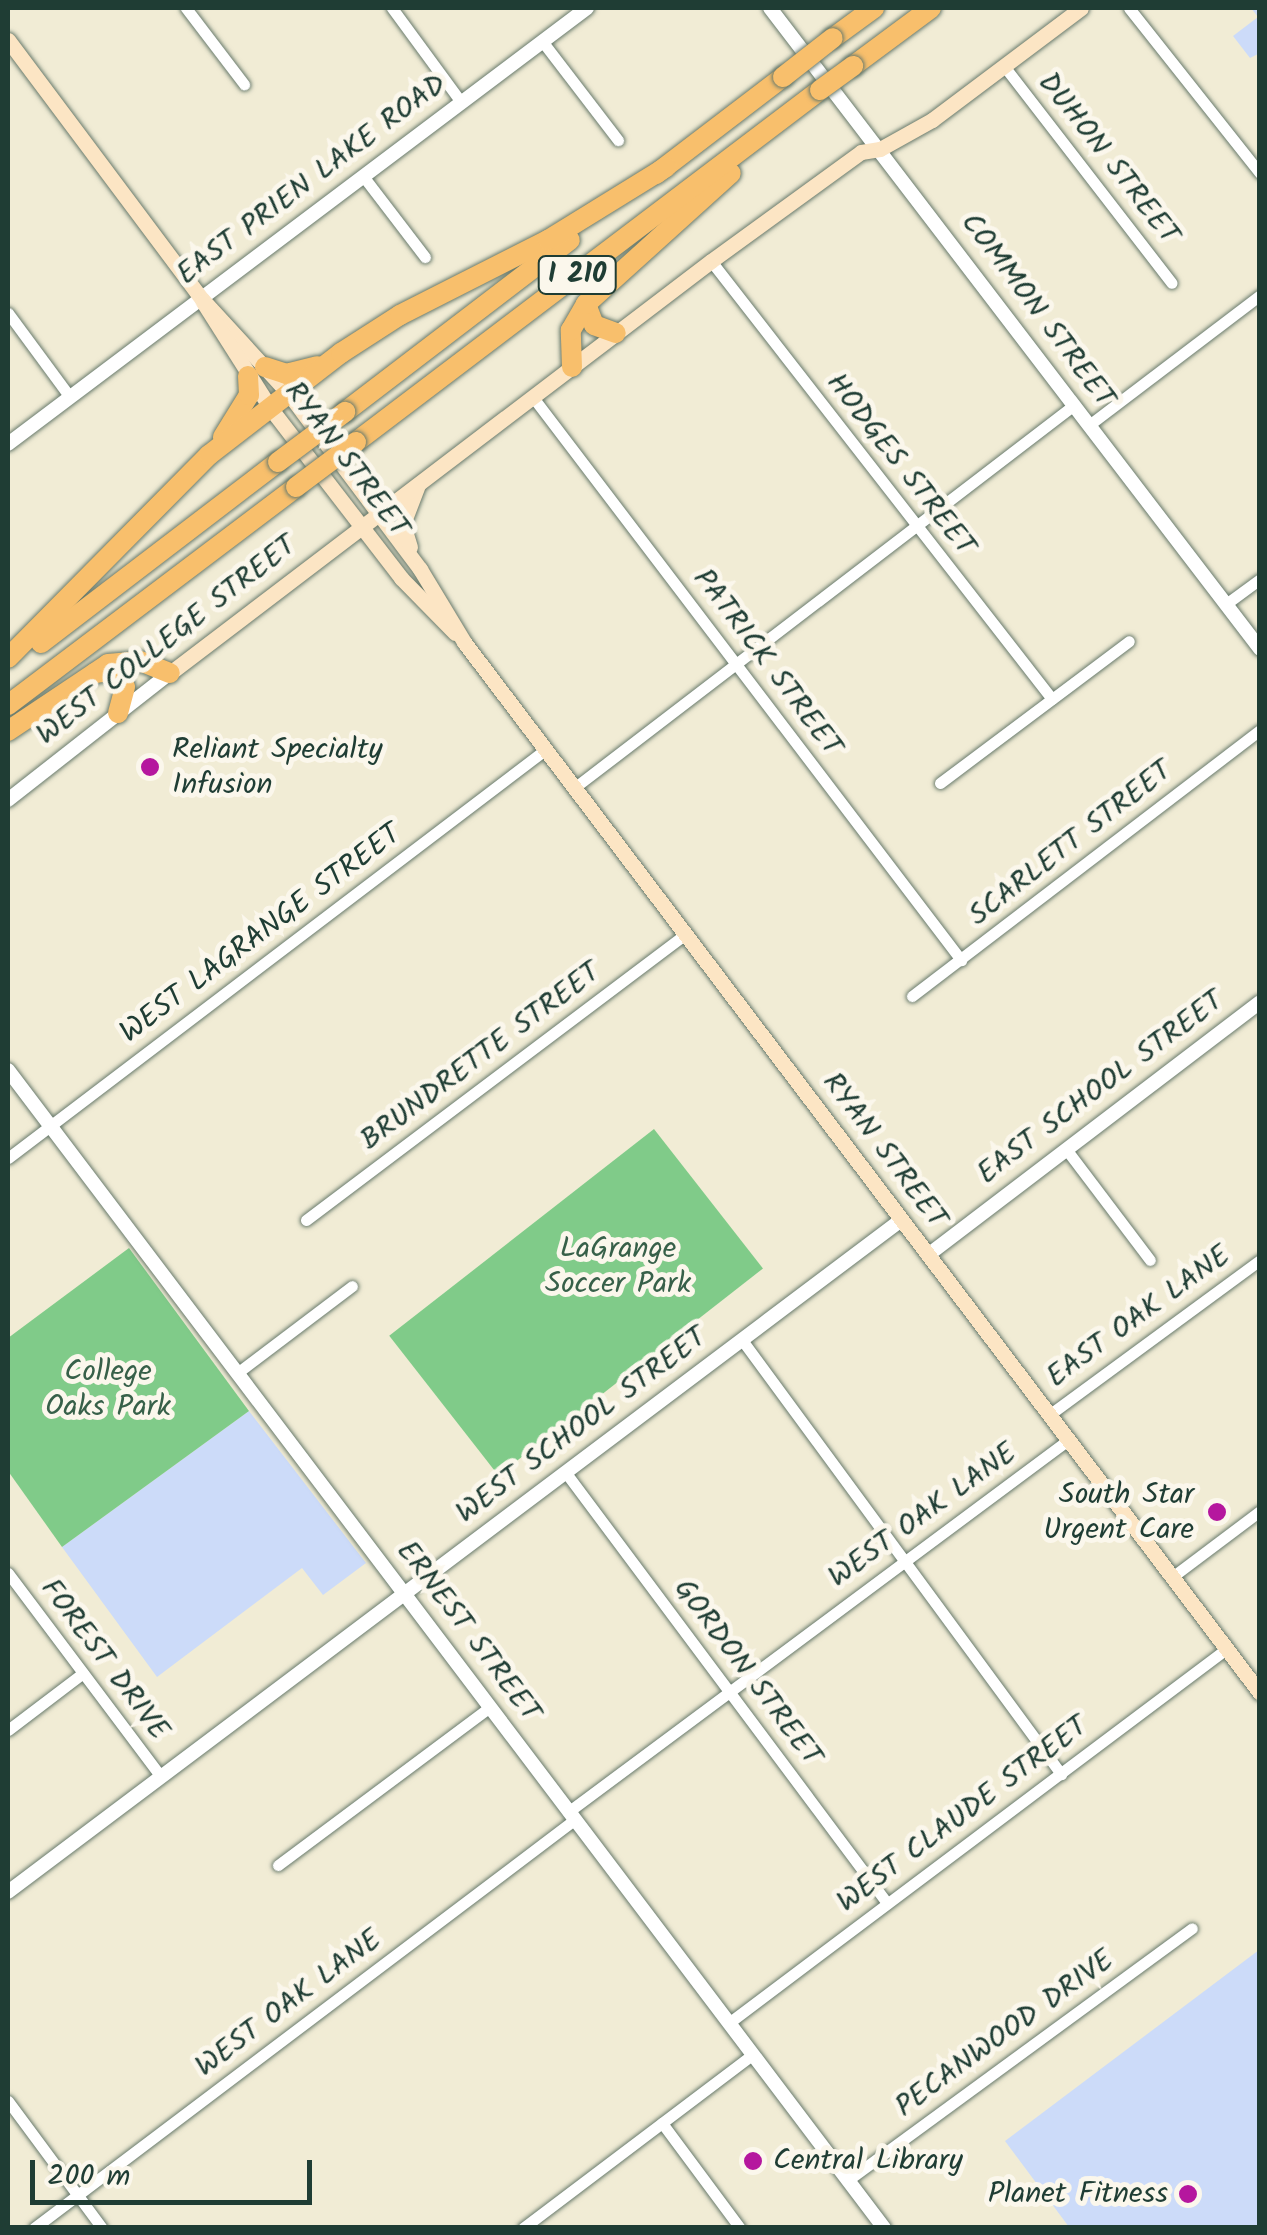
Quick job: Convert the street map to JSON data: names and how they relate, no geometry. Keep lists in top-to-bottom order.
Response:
{
  "streets": {
    "highway": ["I 210"],
    "main road": ["RYAN STREET", "WEST COLLEGE STREET"],
    "street": [
      "DUHON STREET",
      "EAST PRIEN LAKE ROAD",
      "COMMON STREET",
      "HODGES STREET",
      "PATRICK STREET",
      "SCARLETT STREET",
      "WEST LAGRANGE STREET",
      "BRUNDRETTE STREET",
      "EAST SCHOOL STREET",
      "EAST OAK LANE",
      "WEST SCHOOL STREET",
      "WEST OAK LANE",
      "ERNEST STREET",
      "FOREST DRIVE",
      "GORDON STREET",
      "WEST CLAUDE STREET",
      "PECANWOOD DRIVE"
    ]
  },
  "crossings": [
    ["DUHON STREET", "WEST COLLEGE STREET"],
    ["EAST PRIEN LAKE ROAD", "RYAN STREET"],
    ["COMMON STREET", "WEST COLLEGE STREET"],
    ["RYAN STREET", "WEST COLLEGE STREET"],
    ["RYAN STREET", "WEST LAGRANGE STREET"],
    ["RYAN STREET", "BRUNDRETTE STREET"],
    ["RYAN STREET", "EAST SCHOOL STREET"],
    ["RYAN STREET", "EAST OAK LANE"],
    ["RYAN STREET", "WEST SCHOOL STREET"],
    ["RYAN STREET", "WEST OAK LANE"],
    ["RYAN STREET", "WEST CLAUDE STREET"],
    ["HODGES STREET", "WEST COLLEGE STREET"],
    ["WEST COLLEGE STREET", "PATRICK STREET"],
    ["PATRICK STREET", "SCARLETT STREET"],
    ["WEST LAGRANGE STREET", "ERNEST STREET"],
    ["WEST SCHOOL STREET", "ERNEST STREET"],
    ["WEST SCHOOL STREET", "FOREST DRIVE"],
    ["WEST SCHOOL STREET", "GORDON STREET"],
    ["WEST OAK LANE", "ERNEST STREET"],
    ["WEST OAK LANE", "GORDON STREET"],
    ["ERNEST STREET", "WEST CLAUDE STREET"],
    ["ERNEST STREET", "PECANWOOD DRIVE"],
    ["GORDON STREET", "WEST CLAUDE STREET"]
  ],
  "parks": ["LaGrange Soccer Park", "College Oaks Park"],
  "places": [
    "Reliant Specialty Infusion",
    "South Star Urgent Care",
    "Central Library",
    "Planet Fitness"
  ],
  "scale_bar": "200 m"
}
